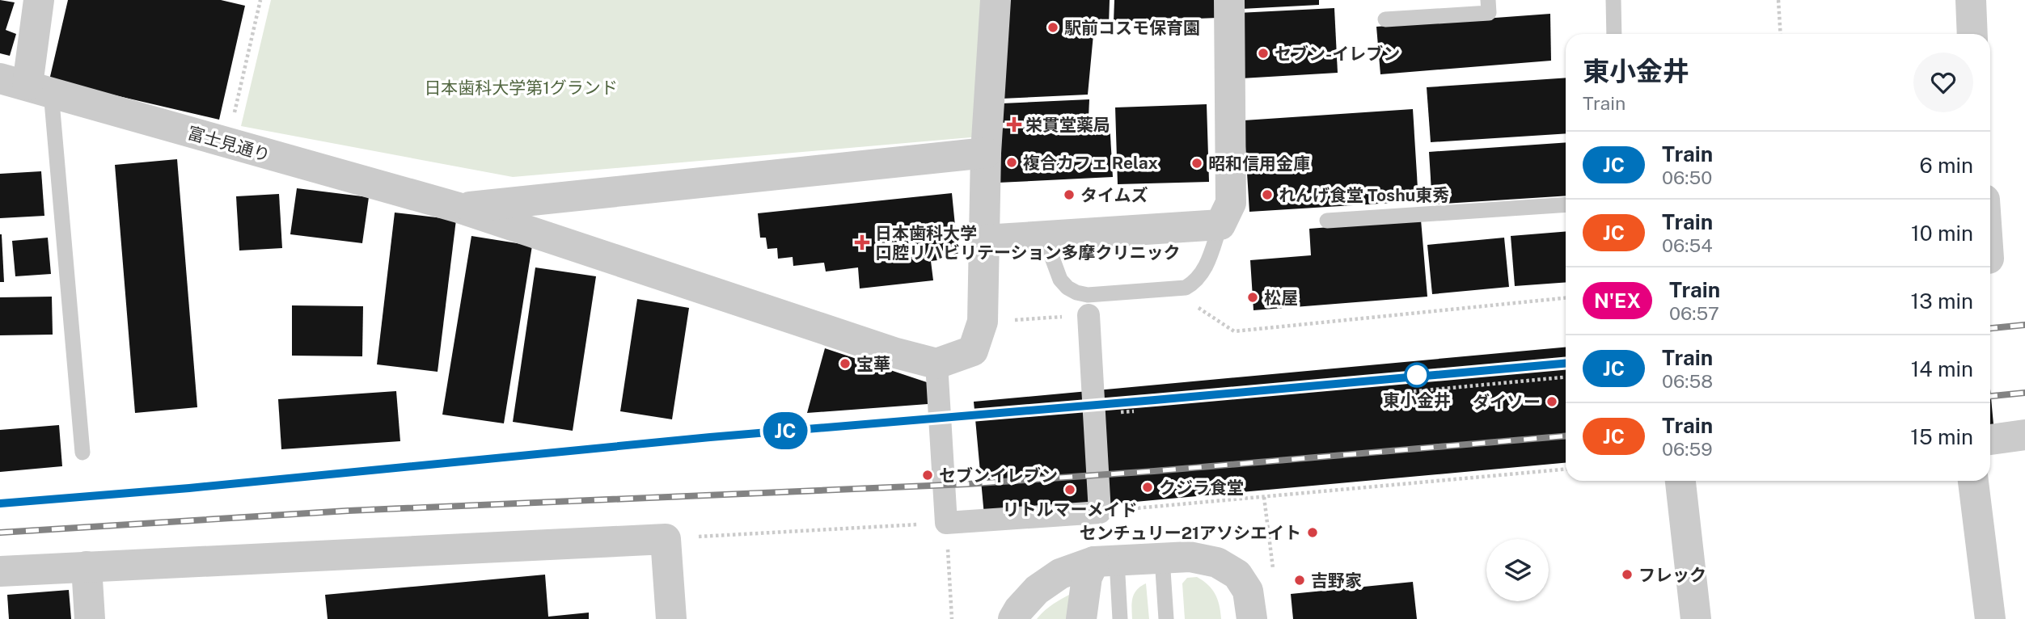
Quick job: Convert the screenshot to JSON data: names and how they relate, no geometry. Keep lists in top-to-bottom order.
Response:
{
  "streets": {
    "street": ["富士見通り"]
  },
  "parks": ["日本歯科大学第1グランド"],
  "places": {
    "other": [
      "駅前コスモ保育園",
      "セブン-イレブン",
      "複合カフェ Relax",
      "昭和信用金庫",
      "タイムズ",
      "れんげ食堂 Toshu東秀",
      "松屋",
      "宝華",
      "東小金井",
      "ダイソー",
      "セブンイレブン",
      "クジラ食堂",
      "リトルマーメイド",
      "センチュリー21アソシエイト",
      "フレック",
      "吉野家"
    ],
    "health": ["栄貫堂薬局", "日本歯科大学 口腔リハビリテーション多摩クリニック"]
  },
  "page": {
    "on_map": "JC",
    "heading": ["東小金井", "Train"],
    "list": [
      {
        "mark": "JC",
        "name": "Train",
        "note": "06:50",
        "value": "6 min"
      },
      {
        "mark": "JC",
        "name": "Train",
        "note": "06:54",
        "value": "10 min"
      },
      {
        "mark": "N'EX",
        "name": "Train",
        "note": "06:57",
        "value": "13 min"
      },
      {
        "mark": "JC",
        "name": "Train",
        "note": "06:58",
        "value": "14 min"
      },
      {
        "mark": "JC",
        "name": "Train",
        "note": "06:59",
        "value": "15 min"
      }
    ]
  }
}
